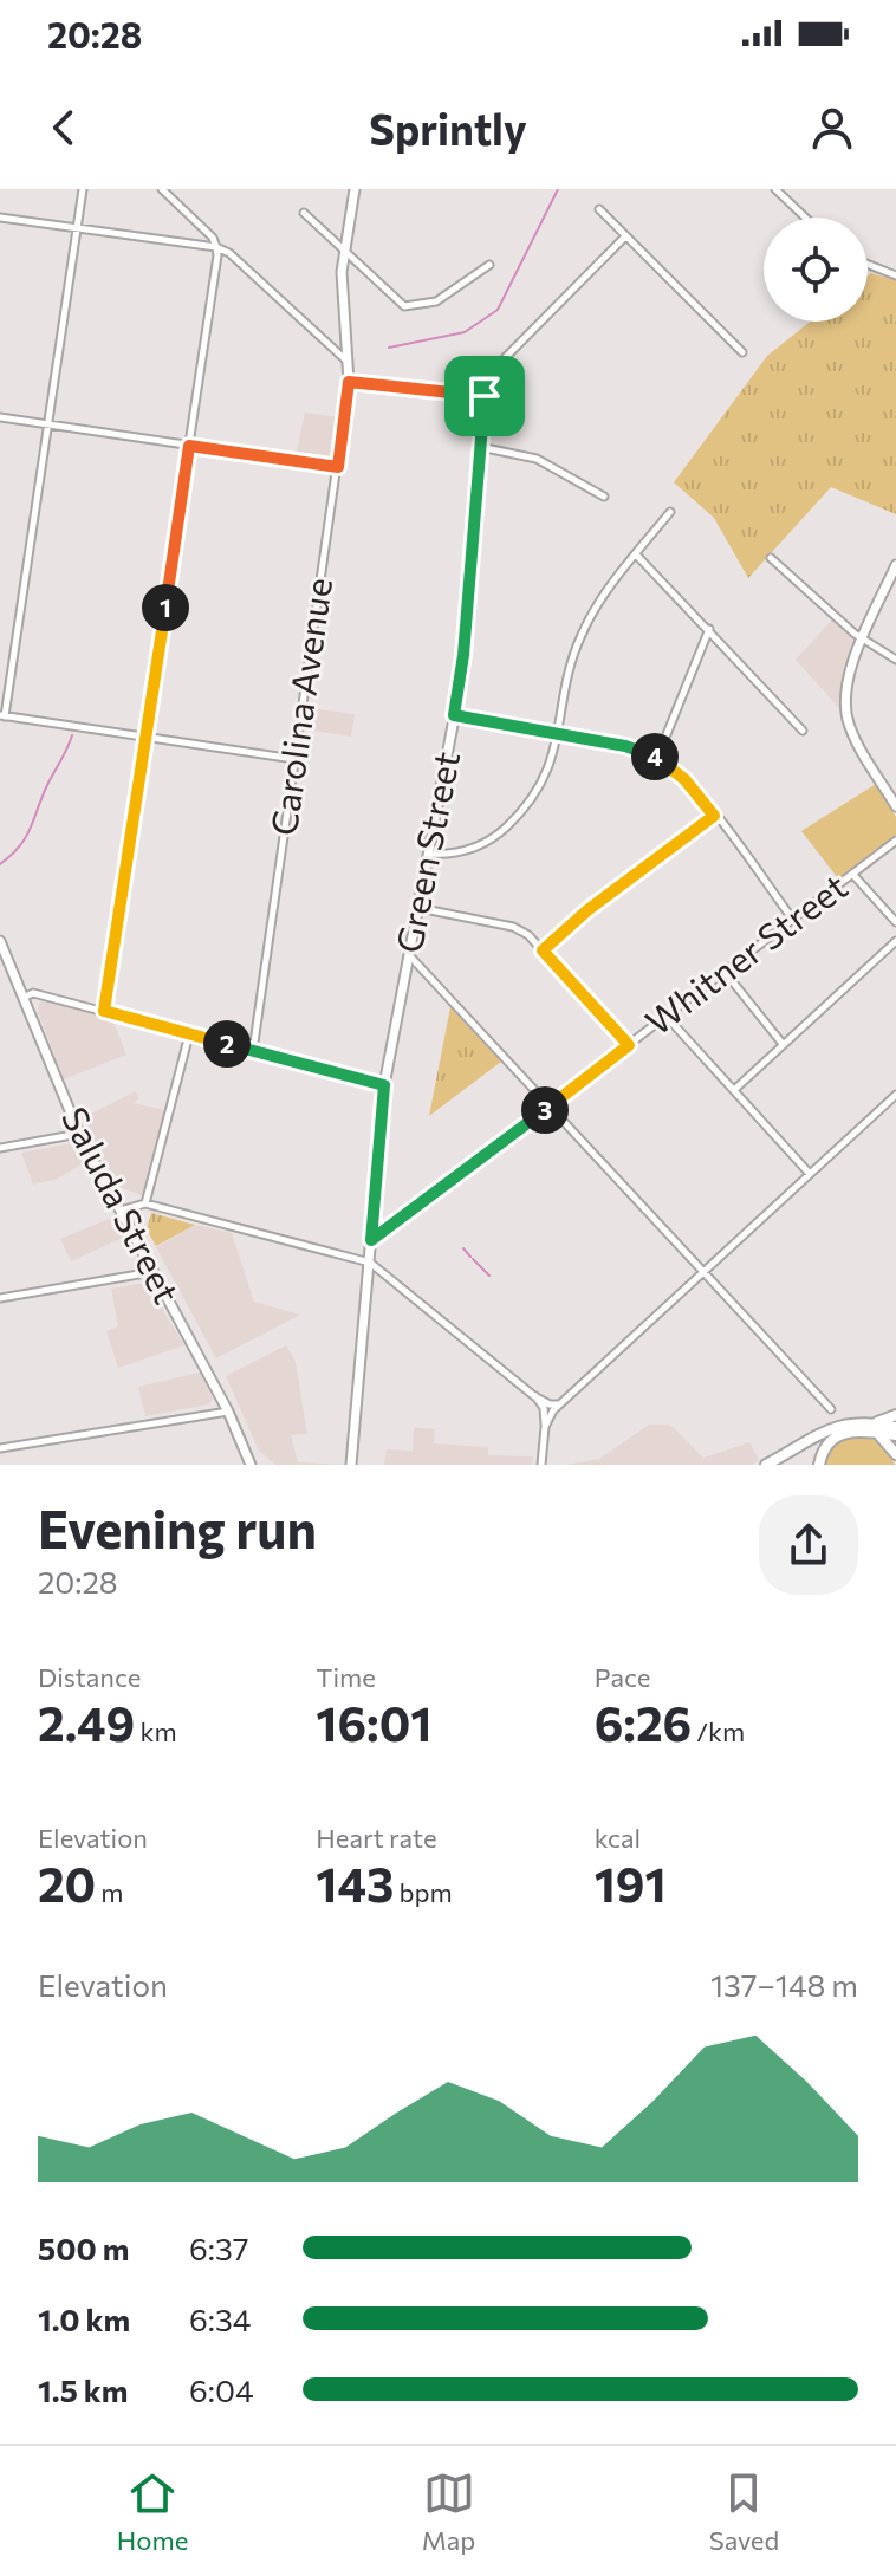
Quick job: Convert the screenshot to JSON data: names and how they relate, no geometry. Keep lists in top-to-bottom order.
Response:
{
  "streets": {
    "street": [
      "Carolina Avenue",
      "Green Street",
      "Whitner Street",
      "Saluda Street"
    ]
  },
  "crossings": [
    ["Green Street", "Whitner Street"]
  ],
  "page": {
    "status": "20:28",
    "header": "Sprintly",
    "pins": [
      "1",
      "4",
      "2",
      "3"
    ],
    "heading": ["Evening run", "20:28"],
    "stats": [
      ["Distance", "2.49 km"],
      ["Time", "16:01"],
      ["Pace", "6:26 /km"],
      ["Elevation", "20 m"],
      ["Heart rate", "143 bpm"],
      ["kcal", "191"]
    ],
    "chart": ["Elevation", "137–148 m"],
    "list": [
      {
        "name": "500 m",
        "note": "6:37"
      },
      {
        "name": "1.0 km",
        "note": "6:34"
      },
      {
        "name": "1.5 km",
        "note": "6:04"
      }
    ],
    "tabs": ["Home", "Map", "Saved"]
  }
}
